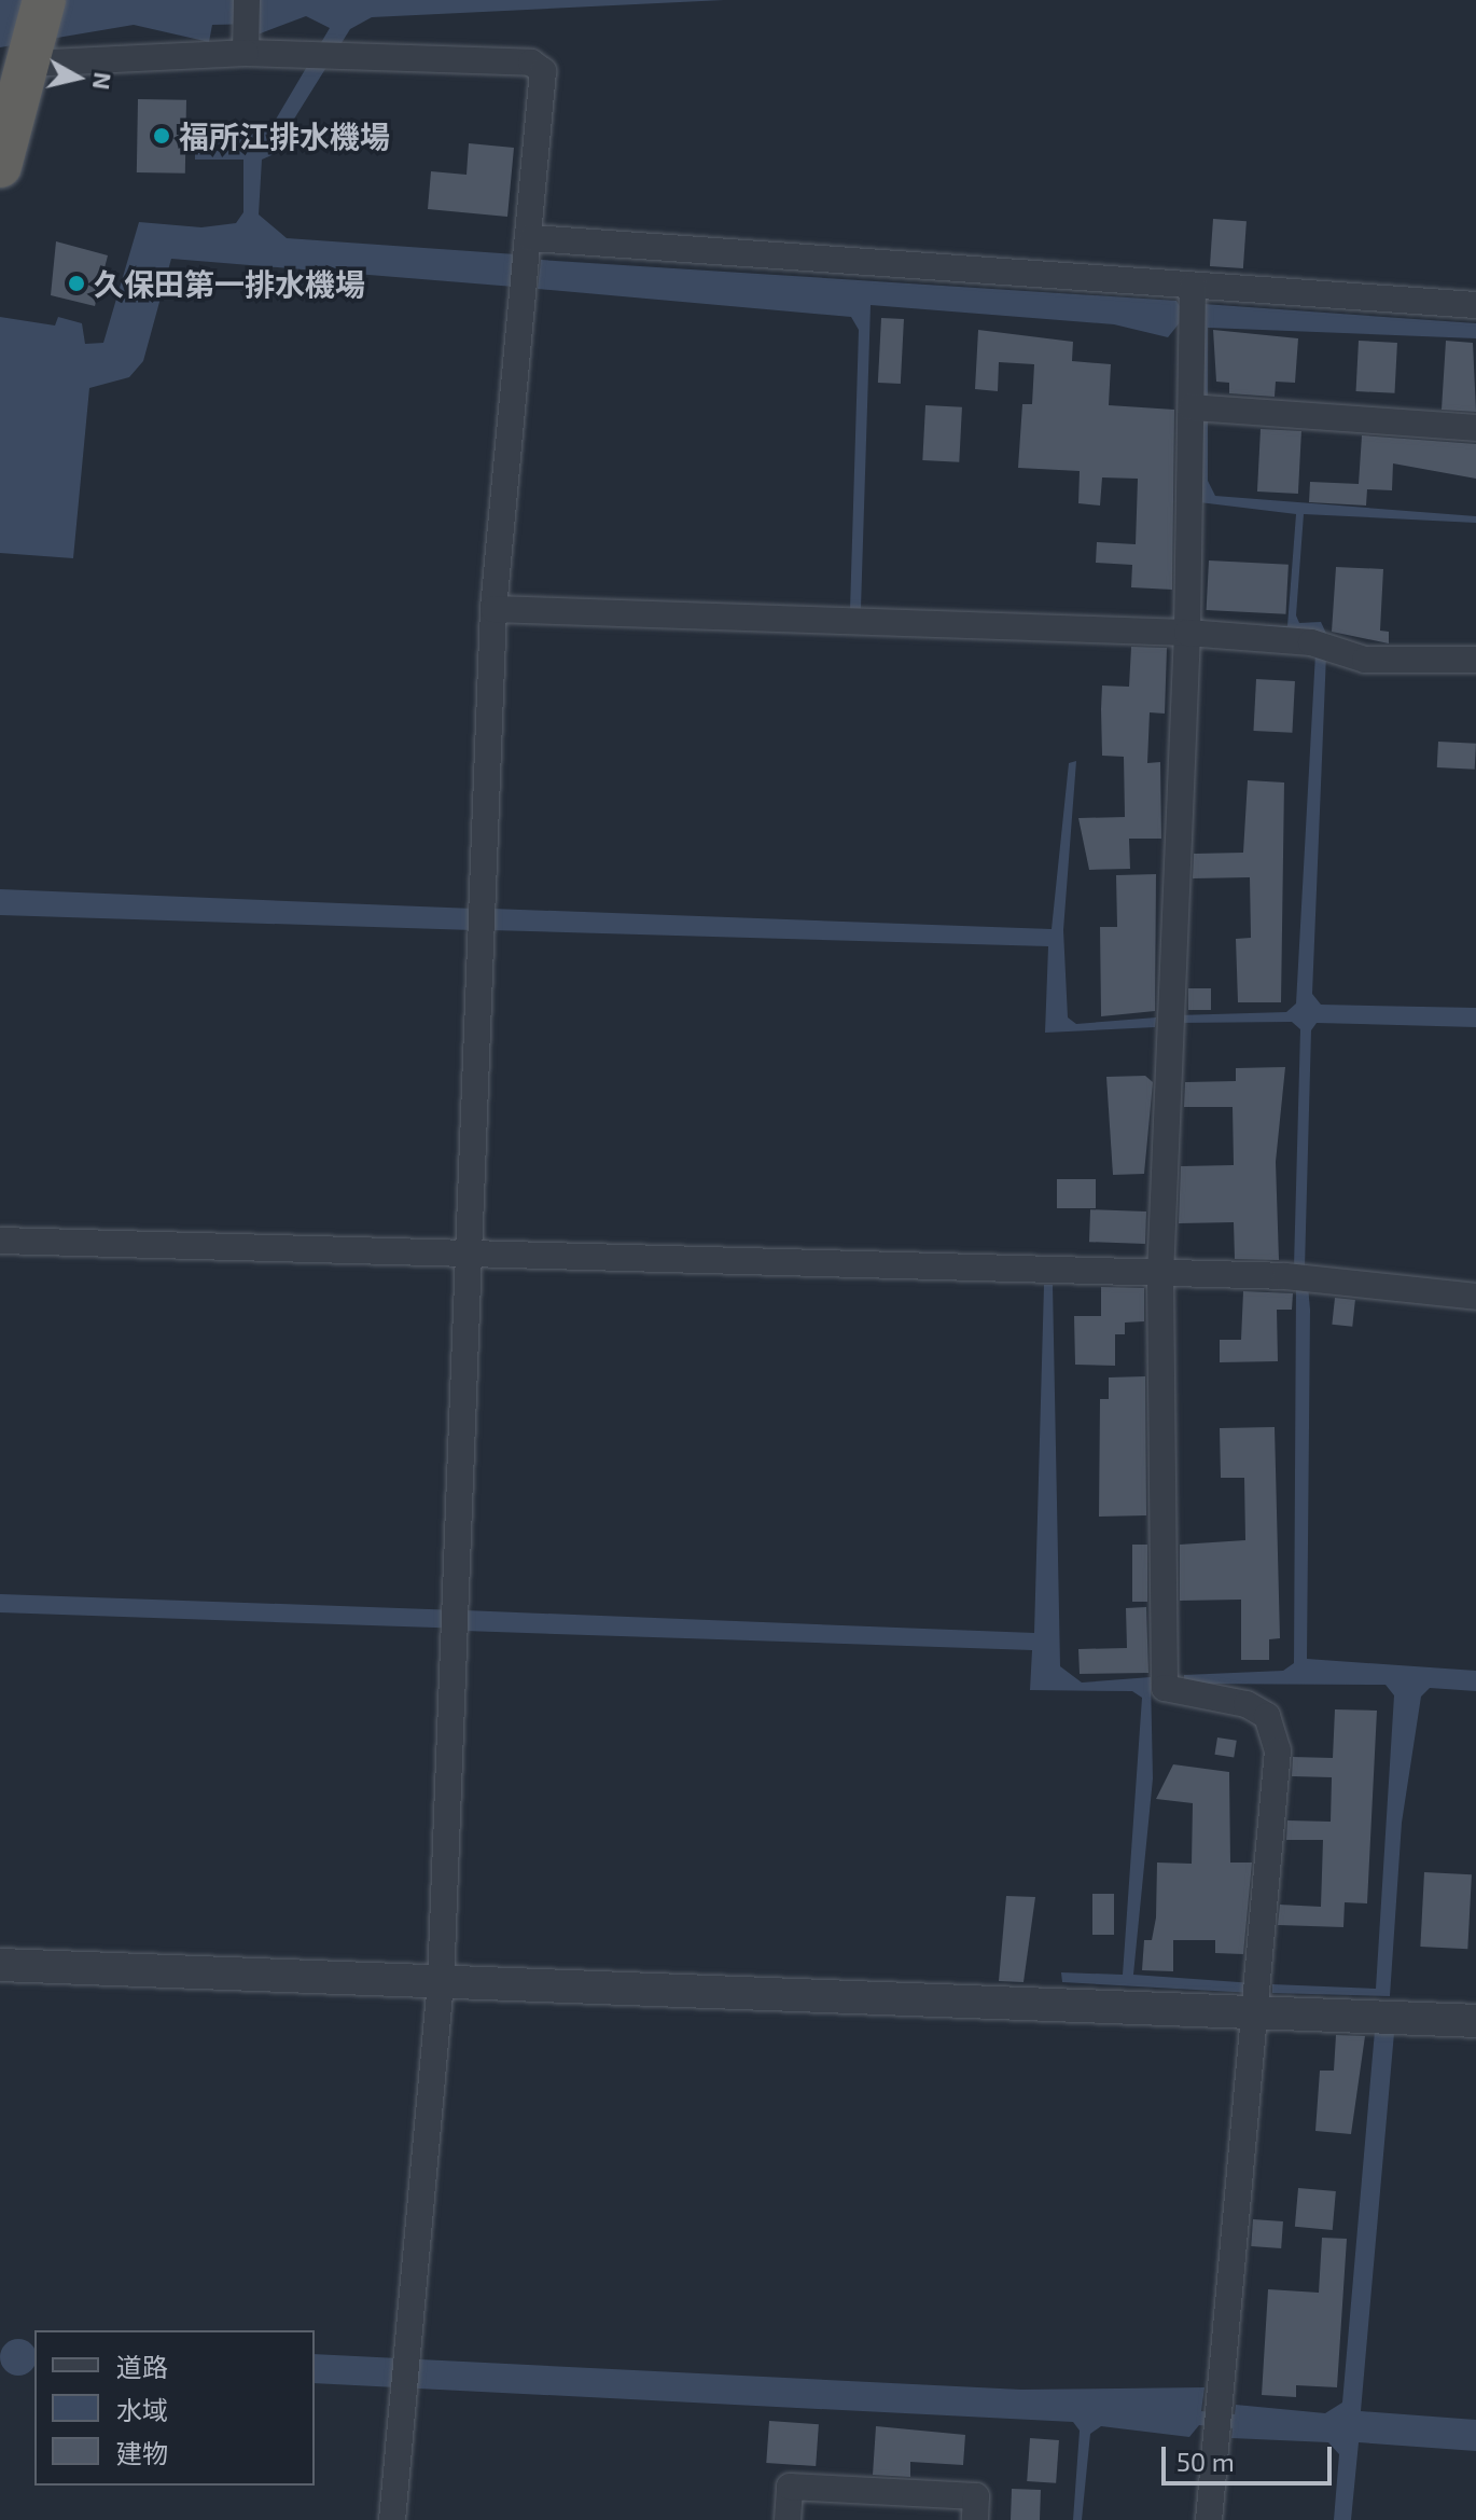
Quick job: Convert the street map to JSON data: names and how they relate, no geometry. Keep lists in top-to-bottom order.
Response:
{
  "places": ["福所江排水機場", "久保田第一排水機場"],
  "legend": ["道路", "水域", "建物"],
  "scale_bar": "50 m",
  "north": "right"
}
